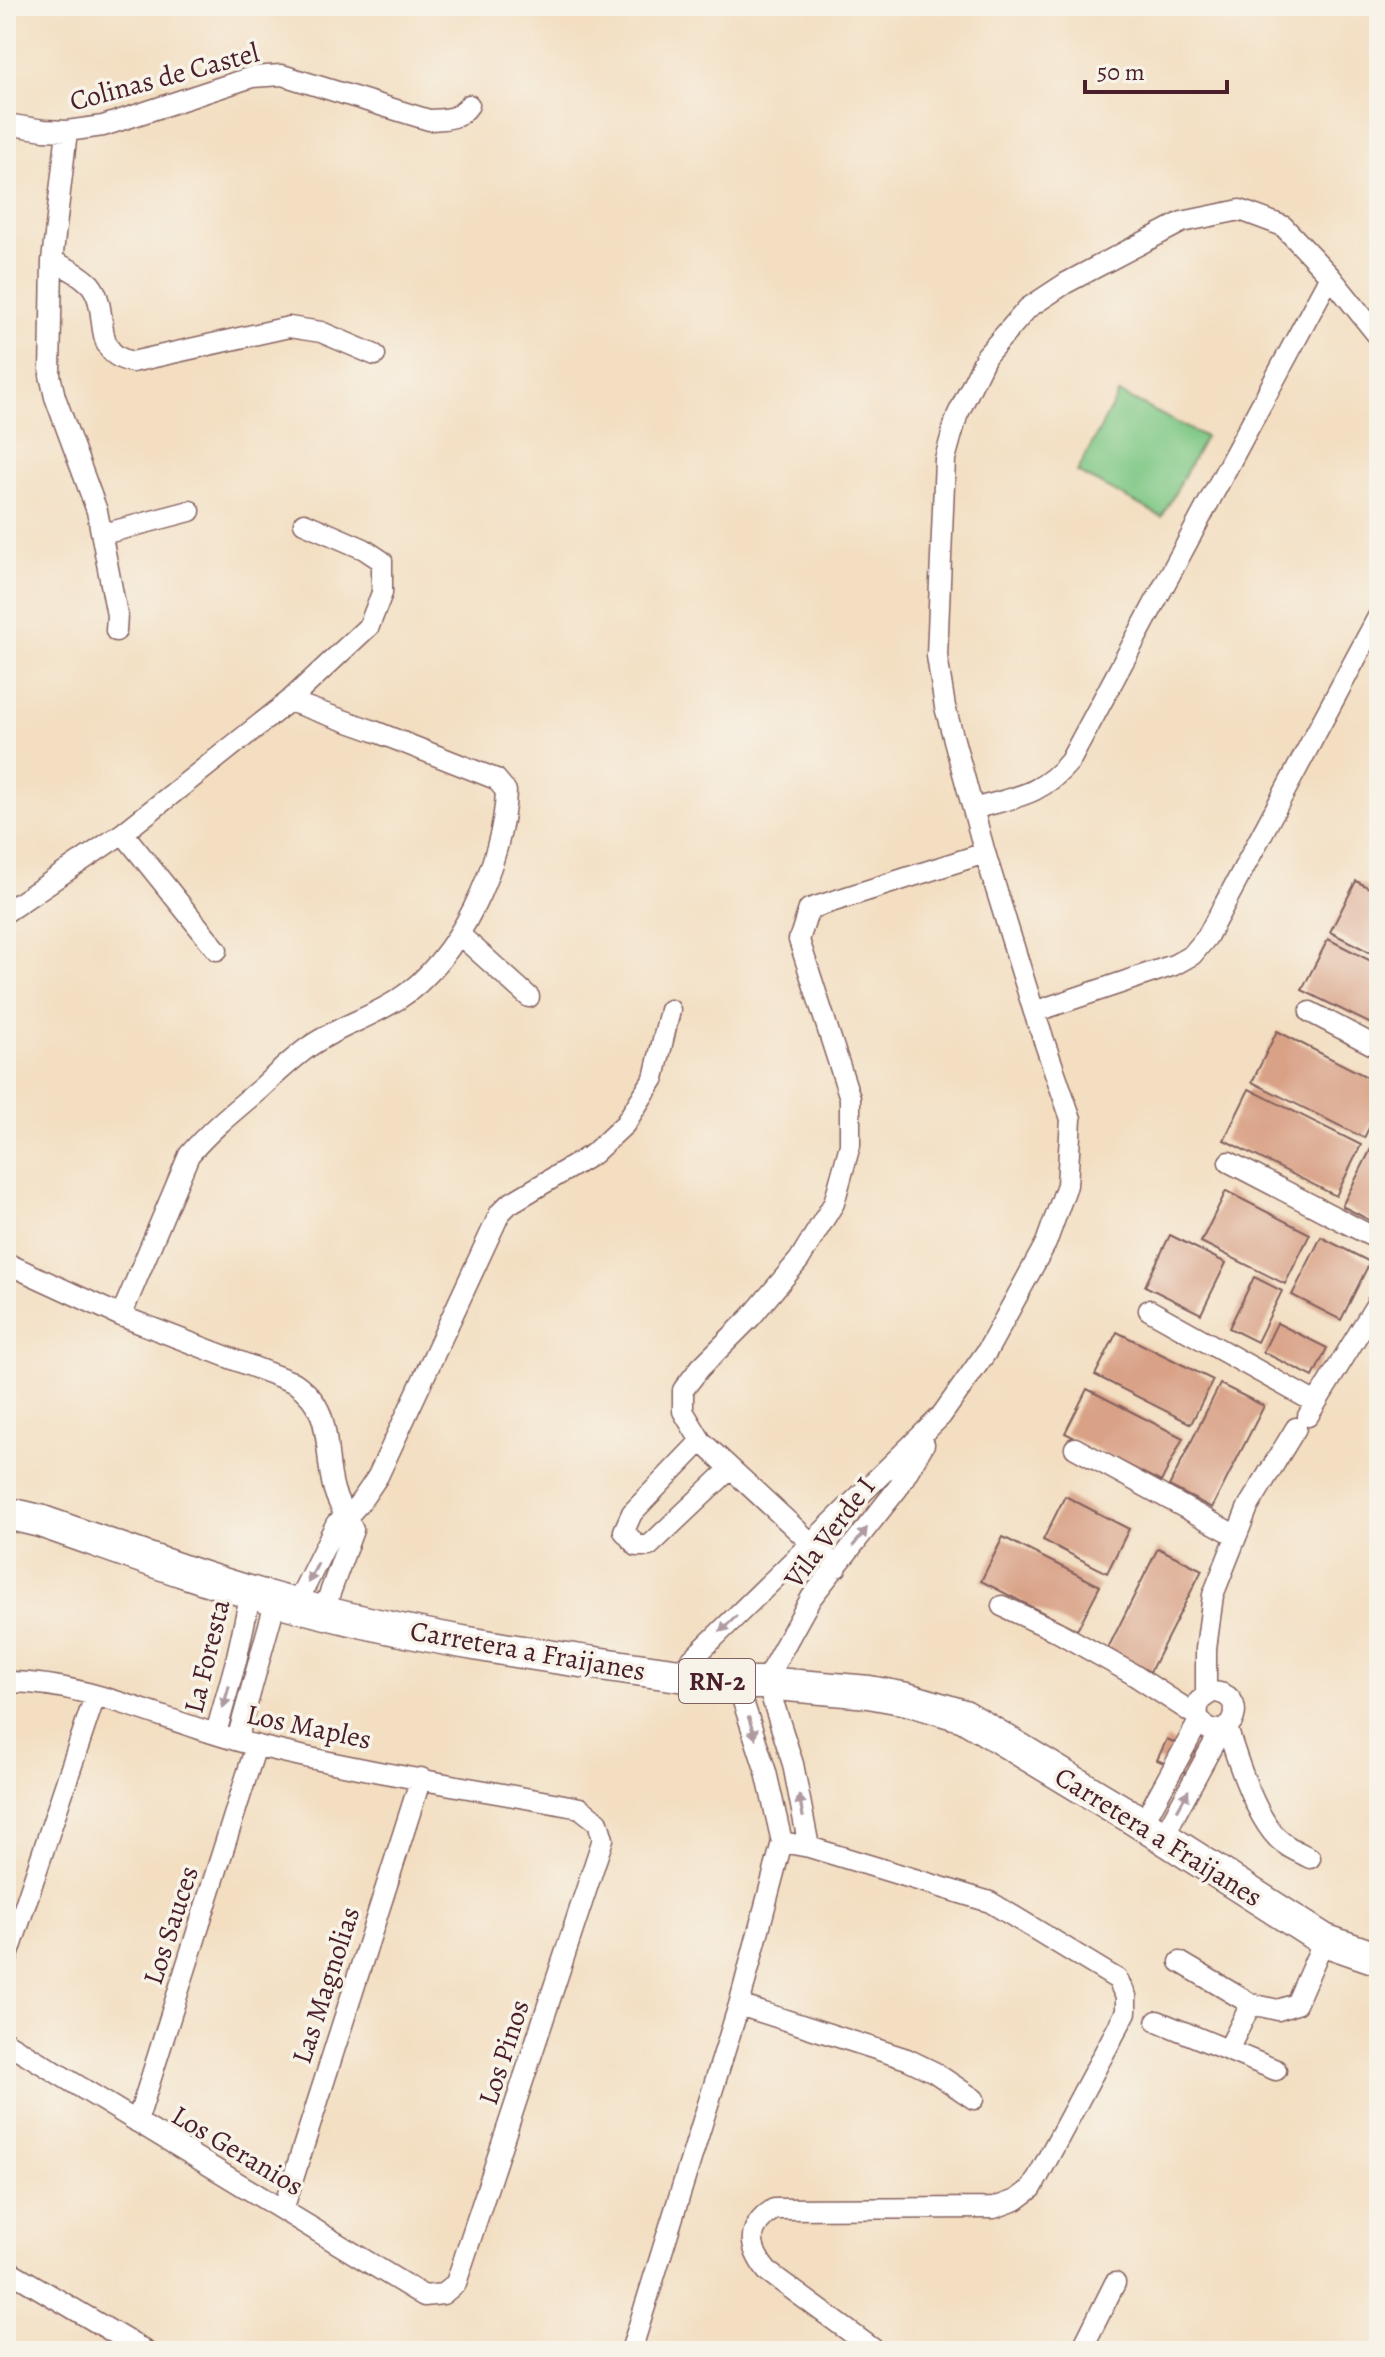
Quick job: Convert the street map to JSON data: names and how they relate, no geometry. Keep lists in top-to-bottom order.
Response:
{
  "streets": {
    "main road": ["Carretera a Fraijanes", "RN-2"],
    "street": [
      "Colinas de Castel",
      "Vila Verde I",
      "La Foresta",
      "Los Maples",
      "Los Sauces",
      "Las Magnolias",
      "Los Pinos",
      "Los Geranios"
    ]
  },
  "crossings": [
    ["Vila Verde I", "Carretera a Fraijanes"],
    ["Carretera a Fraijanes", "La Foresta"],
    ["La Foresta", "Los Maples"],
    ["La Foresta", "Los Sauces"],
    ["Los Maples", "Los Sauces"],
    ["Los Maples", "Las Magnolias"],
    ["Los Maples", "Los Pinos"],
    ["Los Sauces", "Los Geranios"],
    ["Las Magnolias", "Los Geranios"],
    ["Los Pinos", "Los Geranios"]
  ],
  "scale_bar": "50 m"
}
